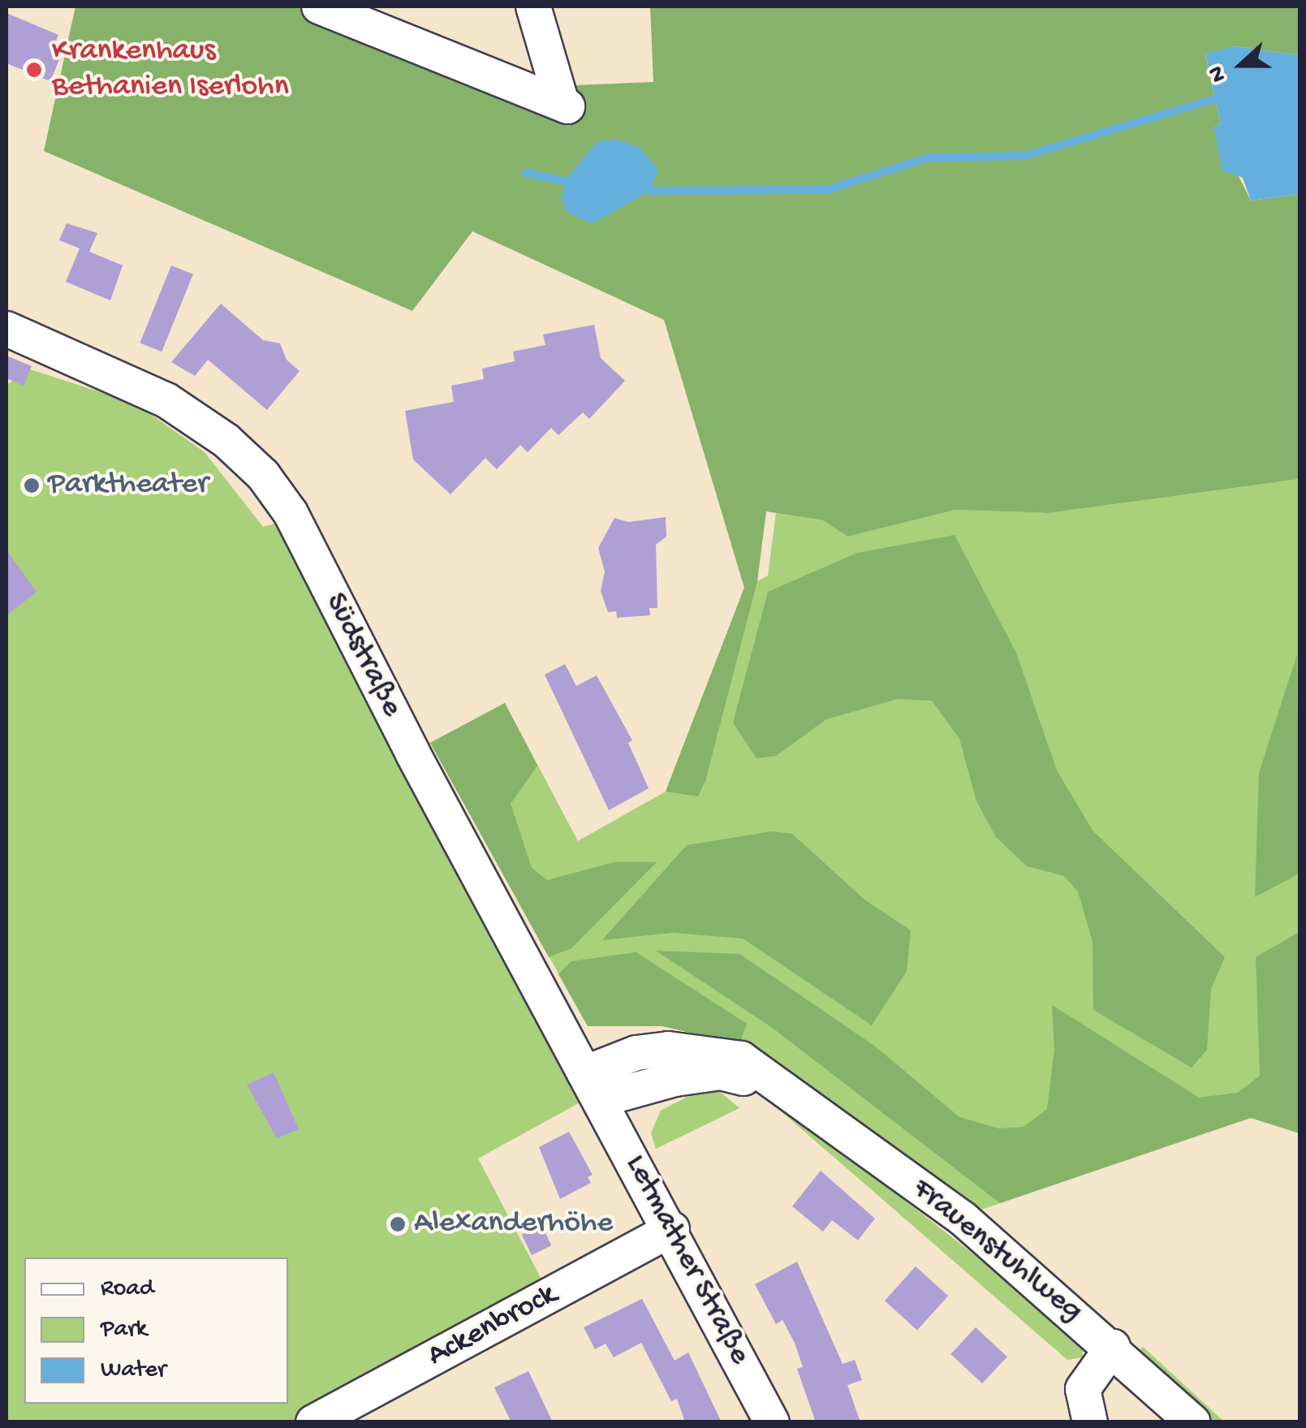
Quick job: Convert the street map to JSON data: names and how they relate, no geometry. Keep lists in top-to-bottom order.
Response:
{
  "streets": {
    "street": [
      "Südstraße",
      "Frauenstuhlweg",
      "Letmather Straße",
      "Ackenbrock"
    ]
  },
  "crossings": [
    ["Südstraße", "Frauenstuhlweg"],
    ["Südstraße", "Letmather Straße"],
    ["Frauenstuhlweg", "Letmather Straße"],
    ["Letmather Straße", "Ackenbrock"]
  ],
  "places": ["Krankenhaus Bethanien Iserlohn", "Parktheater", "Alexanderhöhe"],
  "legend": ["Road", "Park", "Water"],
  "north": "left"
}
